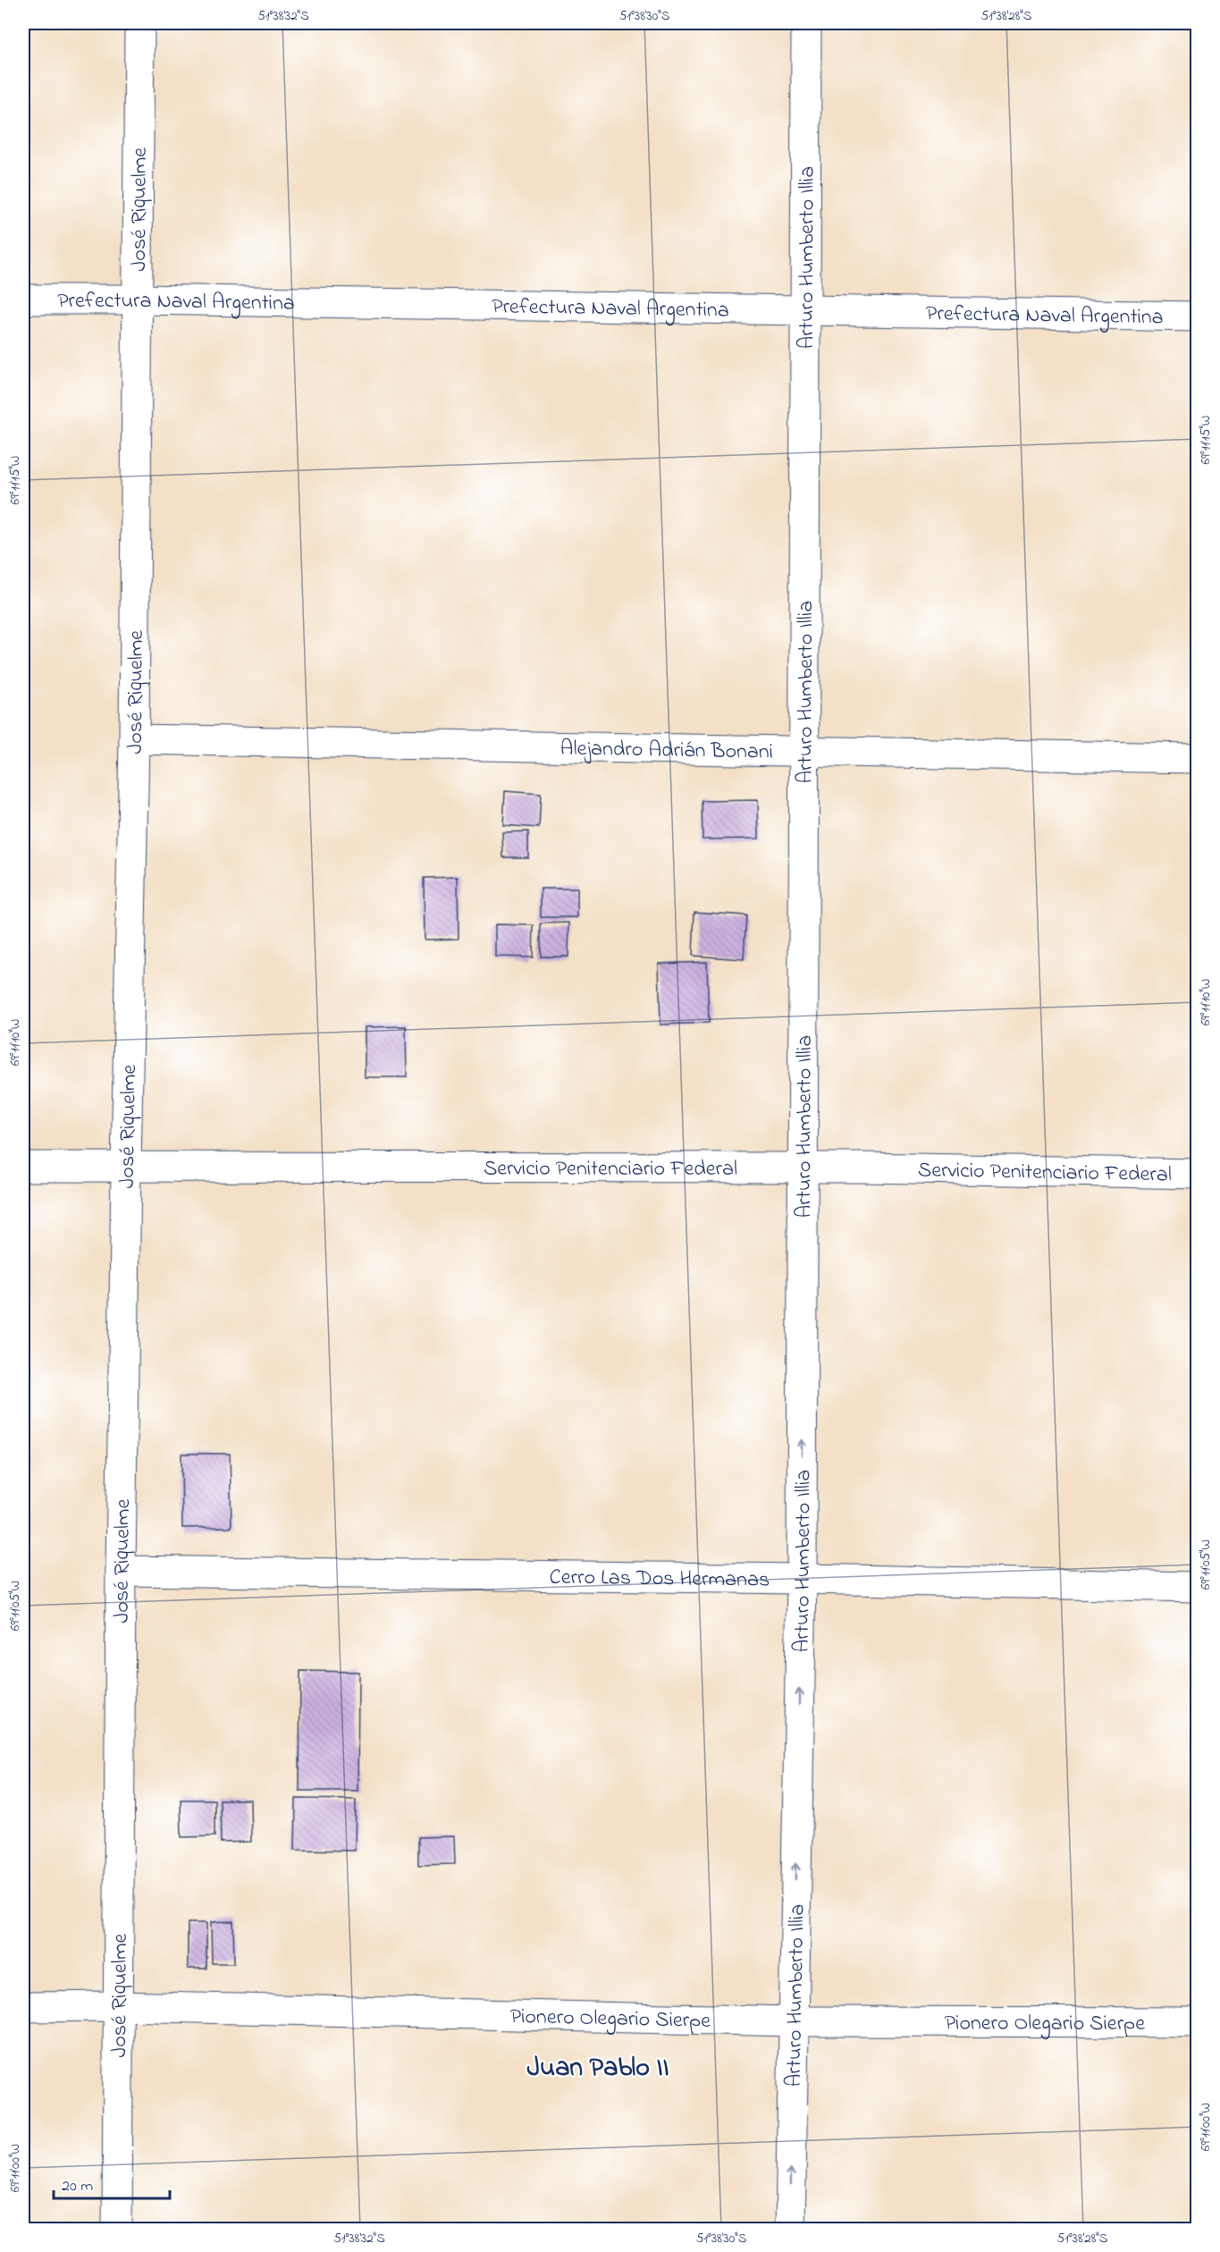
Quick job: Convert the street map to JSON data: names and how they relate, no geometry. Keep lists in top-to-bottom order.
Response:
{
  "streets": {
    "street": [
      "José Riquelme",
      "Arturo Humberto Illia",
      "Prefectura Naval Argentina",
      "Alejandro Adrián Bonani",
      "Servicio Penitenciario Federal",
      "Cerro Las Dos Hermanas",
      "Pionero Olegario Sierpe"
    ]
  },
  "crossings": [
    ["José Riquelme", "Prefectura Naval Argentina"],
    ["José Riquelme", "Alejandro Adrián Bonani"],
    ["José Riquelme", "Servicio Penitenciario Federal"],
    ["José Riquelme", "Cerro Las Dos Hermanas"],
    ["José Riquelme", "Pionero Olegario Sierpe"],
    ["Arturo Humberto Illia", "Prefectura Naval Argentina"],
    ["Arturo Humberto Illia", "Alejandro Adrián Bonani"],
    ["Arturo Humberto Illia", "Servicio Penitenciario Federal"],
    ["Arturo Humberto Illia", "Cerro Las Dos Hermanas"],
    ["Arturo Humberto Illia", "Pionero Olegario Sierpe"]
  ],
  "one_way": ["Arturo Humberto Illia"],
  "districts": ["Juan Pablo II"],
  "scale_bar": "20 m",
  "coordinates": [
    "51°38'32\"S",
    "51°38'30\"S",
    "51°38'28\"S",
    "69°11'15\"W",
    "69°11'10\"W",
    "69°11'05\"W",
    "69°11'00\"W"
  ]
}
